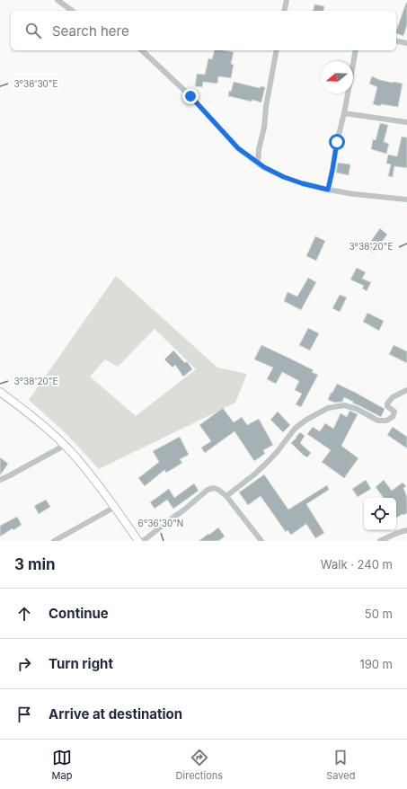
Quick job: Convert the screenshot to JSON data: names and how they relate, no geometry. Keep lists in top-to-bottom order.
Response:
{
  "north": "left",
  "page": {
    "search": "Search here",
    "heading": ["3 min", "Walk · 240 m"],
    "list": [
      ["Continue", "50 m"],
      ["Turn right", "190 m"],
      "Arrive at destination"
    ],
    "nav": ["Map", "Directions", "Saved"]
  },
  "coordinates": ["3°38'30\"E", "3°38'20\"E", "6°36'30\"N"]
}
